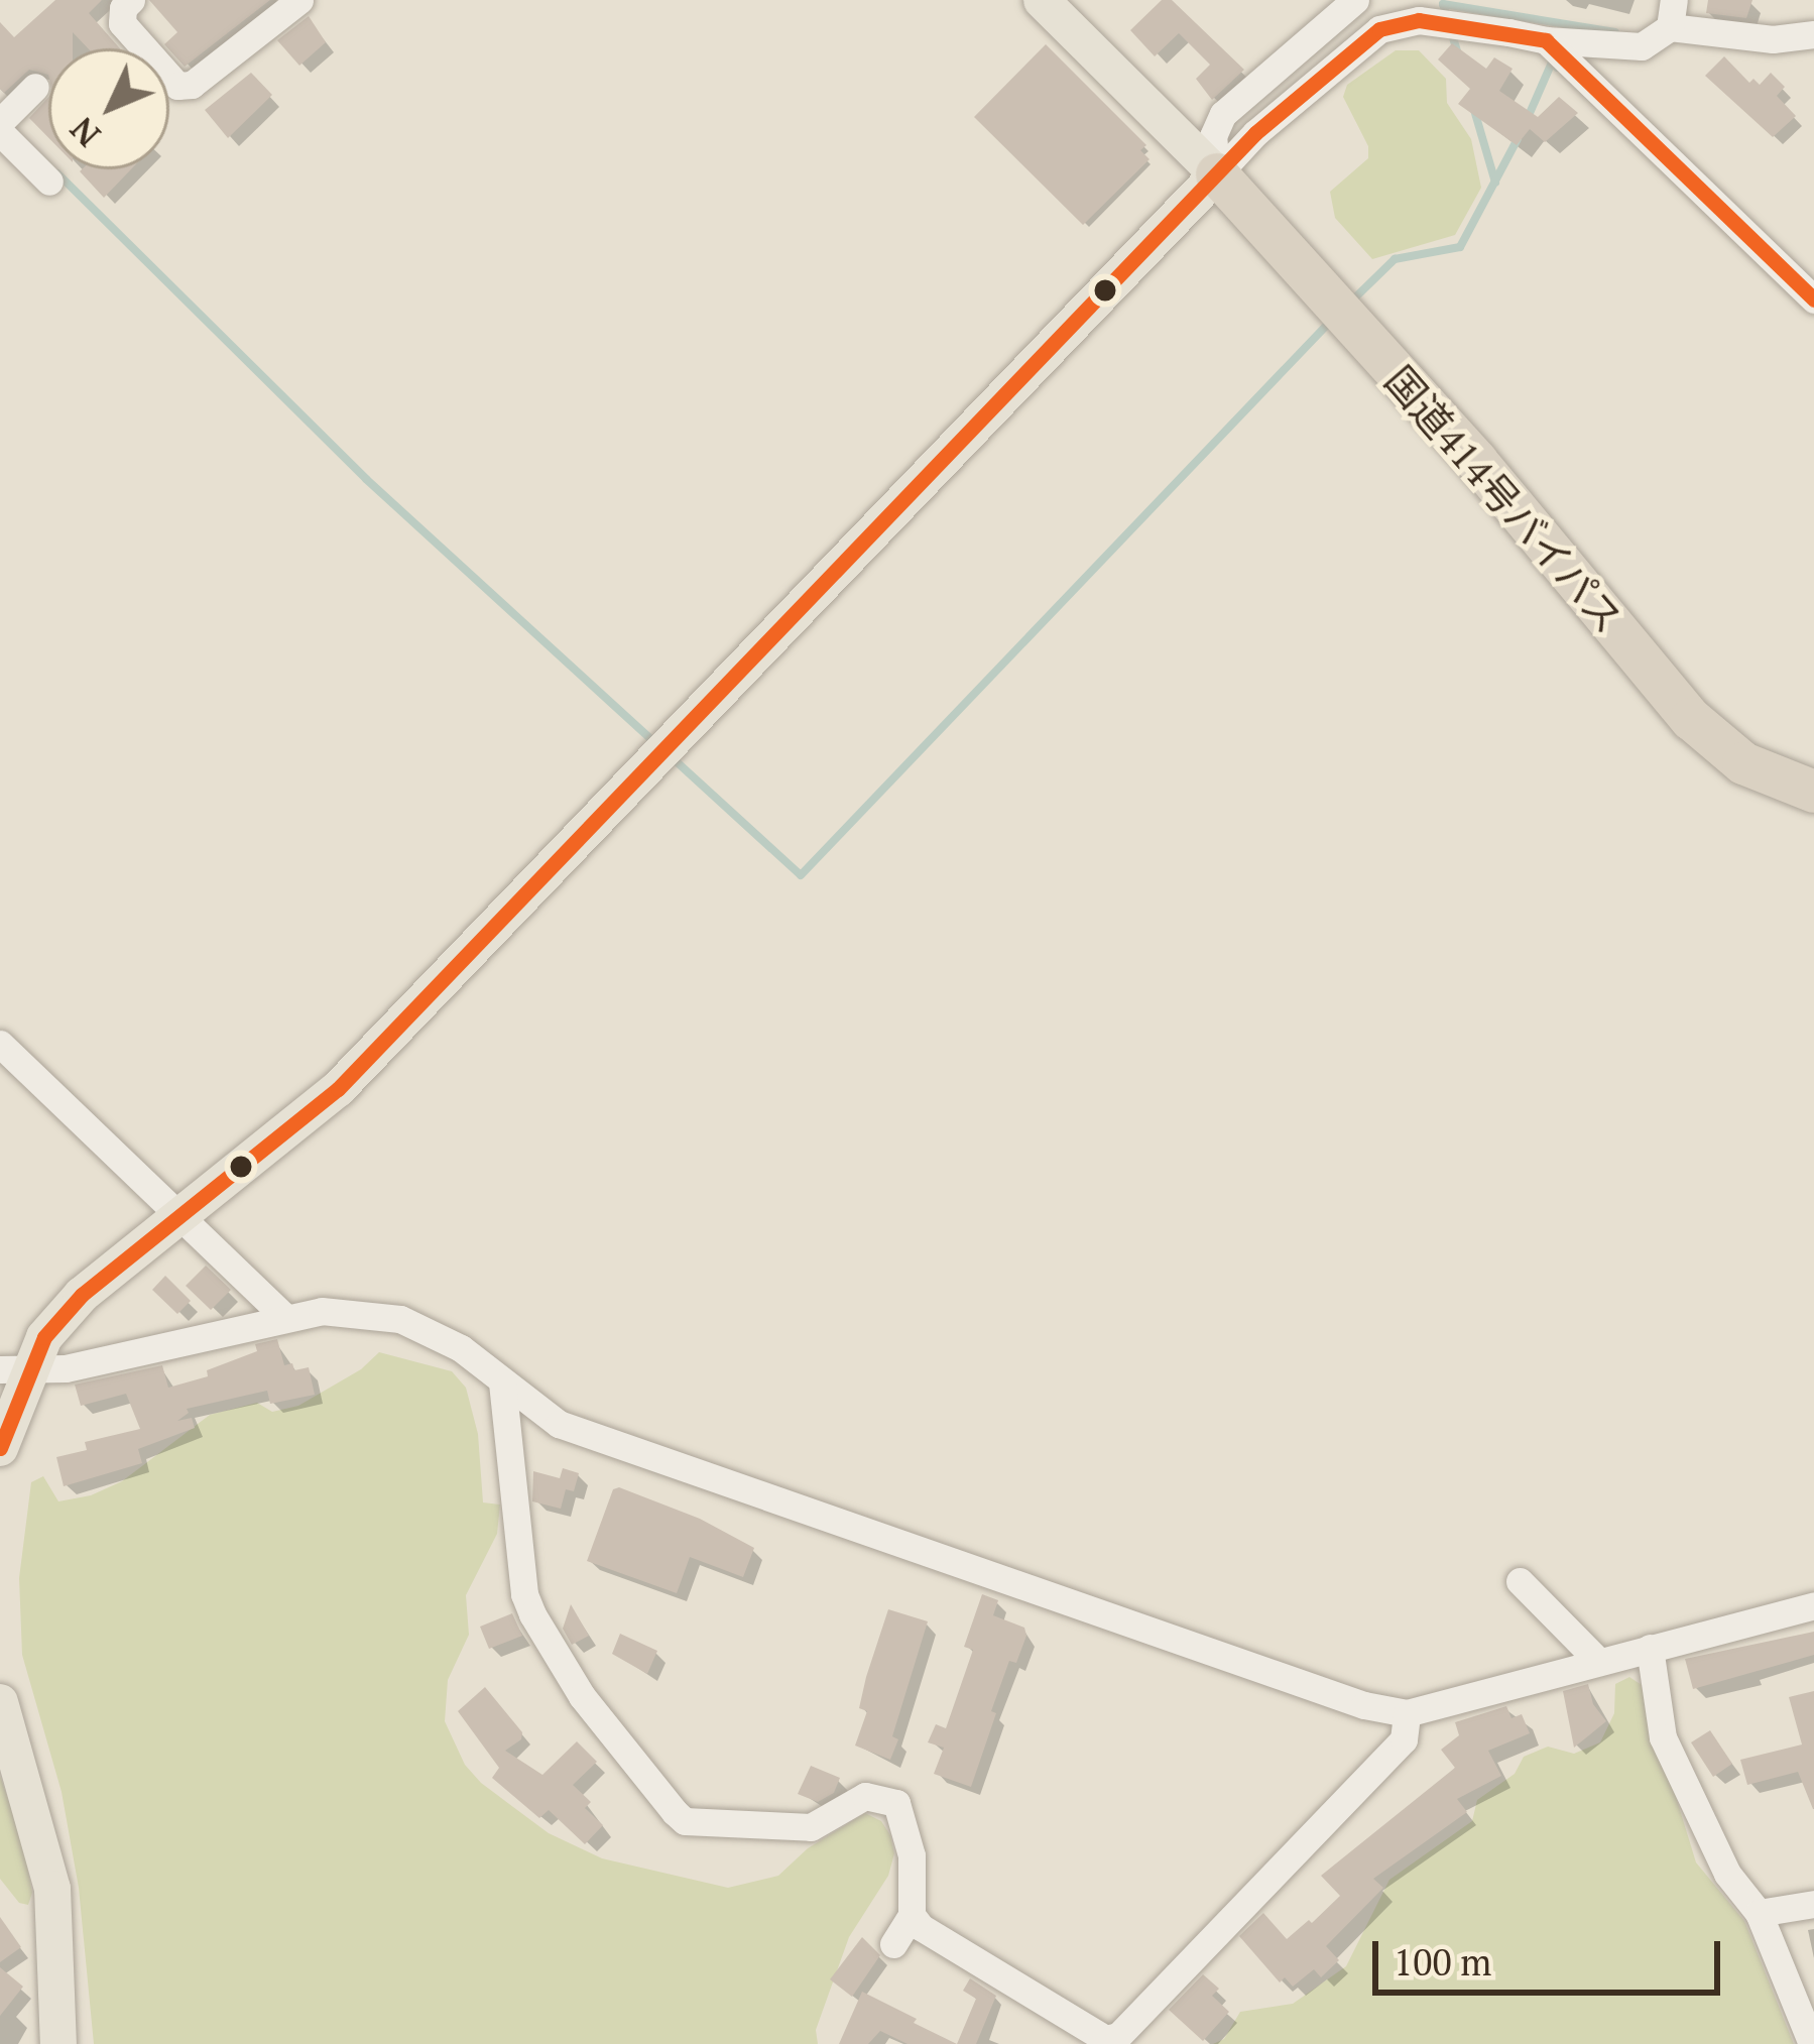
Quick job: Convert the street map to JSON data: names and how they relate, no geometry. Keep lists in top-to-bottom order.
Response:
{
  "streets": {
    "highway": ["国道414号バイパス"]
  },
  "scale_bar": "100 m",
  "north": "bottom left"
}
